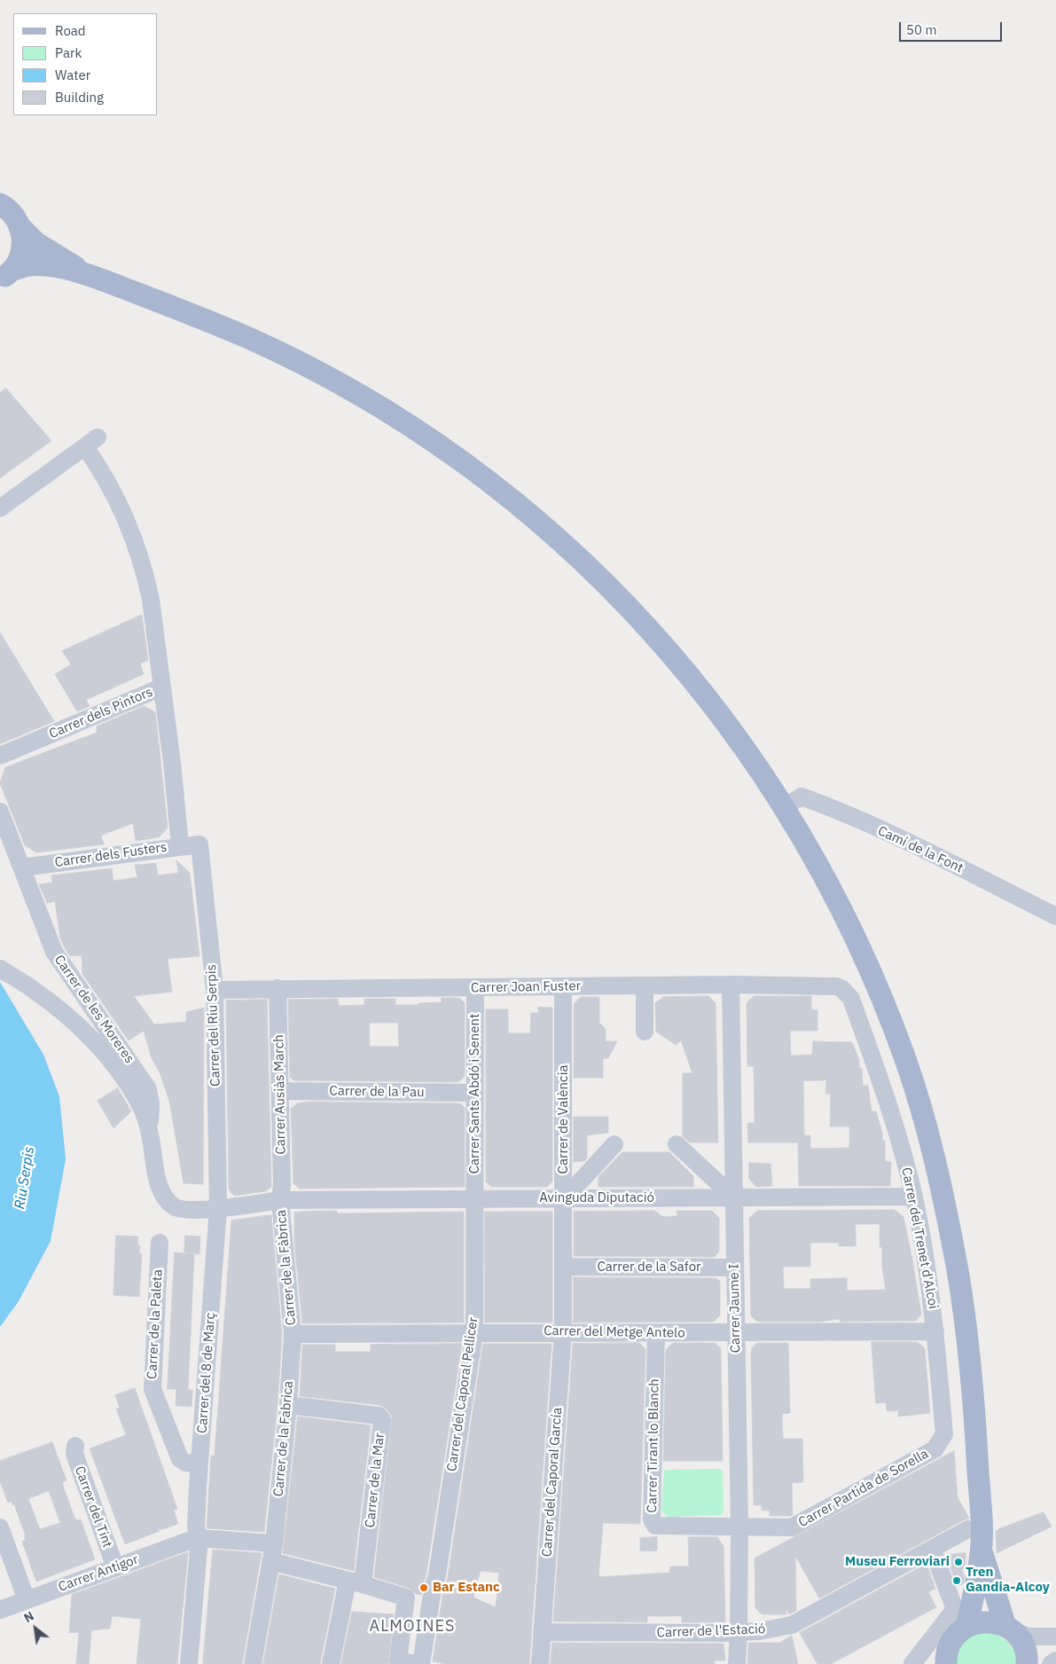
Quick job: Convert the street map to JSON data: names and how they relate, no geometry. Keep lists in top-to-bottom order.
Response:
{
  "streets": {
    "street": [
      "Carrer dels Pintors",
      "Camí de la Font",
      "Carrer dels Fusters",
      "Carrer Joan Fuster",
      "Carrer de les Moreres",
      "Carrer del Riu Serpis",
      "Carrer de la Pau",
      "Carrer Sants Abdó i Senent",
      "Carrer Ausiàs March",
      "Carrer de València",
      "Avinguda Diputació",
      "Carrer del Trenet d'Alcoi",
      "Carrer de la Fàbrica",
      "Carrer de la Safor",
      "Carrer Jaume I",
      "Carrer de la Paleta",
      "Carrer del Metge Antelo",
      "Carrer del 8 de Març",
      "Carrer del Caporal Pellicer",
      "Carrer de la Fabrica",
      "Carrer Tirant lo Blanch",
      "Carrer de la Mar",
      "Carrer del Caporal García",
      "Carrer Partida de Sorella",
      "Carrer del Tint",
      "Carrer Antigor",
      "Carrer de l'Estació"
    ]
  },
  "crossings": [
    ["Carrer dels Fusters", "Carrer de les Moreres"],
    ["Carrer dels Fusters", "Carrer del Riu Serpis"],
    ["Carrer Joan Fuster", "Carrer del Riu Serpis"],
    ["Carrer Joan Fuster", "Carrer Sants Abdó i Senent"],
    ["Carrer Joan Fuster", "Carrer Ausiàs March"],
    ["Carrer Joan Fuster", "Carrer de València"],
    ["Carrer Joan Fuster", "Carrer del Trenet d'Alcoi"],
    ["Carrer Joan Fuster", "Carrer Jaume I"],
    ["Carrer del Riu Serpis", "Carrer del 8 de Març"],
    ["Carrer de la Pau", "Carrer Sants Abdó i Senent"],
    ["Carrer de la Pau", "Carrer Ausiàs March"],
    ["Carrer Sants Abdó i Senent", "Avinguda Diputació"],
    ["Carrer Sants Abdó i Senent", "Carrer del Caporal Pellicer"],
    ["Carrer Ausiàs March", "Avinguda Diputació"],
    ["Carrer Ausiàs March", "Carrer de la Fàbrica"],
    ["Carrer de València", "Avinguda Diputació"],
    ["Carrer de València", "Carrer de la Safor"],
    ["Carrer de València", "Carrer del Metge Antelo"],
    ["Carrer de València", "Carrer del Caporal García"],
    ["Avinguda Diputació", "Carrer del Trenet d'Alcoi"],
    ["Avinguda Diputació", "Carrer de la Fàbrica"],
    ["Avinguda Diputació", "Carrer Jaume I"],
    ["Avinguda Diputació", "Carrer del Caporal Pellicer"],
    ["Carrer del Trenet d'Alcoi", "Carrer del Metge Antelo"],
    ["Carrer del Trenet d'Alcoi", "Carrer Partida de Sorella"],
    ["Carrer de la Fàbrica", "Carrer del Metge Antelo"],
    ["Carrer de la Fàbrica", "Carrer de la Fabrica"],
    ["Carrer de la Safor", "Carrer Jaume I"],
    ["Carrer Jaume I", "Carrer del Metge Antelo"],
    ["Carrer Jaume I", "Carrer Tirant lo Blanch"],
    ["Carrer Jaume I", "Carrer Partida de Sorella"],
    ["Carrer Jaume I", "Carrer de l'Estació"],
    ["Carrer de la Paleta", "Carrer del 8 de Març"],
    ["Carrer del Metge Antelo", "Carrer del Caporal Pellicer"],
    ["Carrer del Metge Antelo", "Carrer de la Fabrica"],
    ["Carrer del Metge Antelo", "Carrer Tirant lo Blanch"],
    ["Carrer del Metge Antelo", "Carrer del Caporal García"],
    ["Carrer del 8 de Març", "Carrer Antigor"],
    ["Carrer de la Fabrica", "Carrer de la Mar"],
    ["Carrer Tirant lo Blanch", "Carrer Partida de Sorella"],
    ["Carrer del Caporal García", "Carrer de l'Estació"],
    ["Carrer del Tint", "Carrer Antigor"]
  ],
  "districts": ["ALMOINES"],
  "water": ["Riu Serpis"],
  "places": ["Museu Ferroviari", "Tren Gandia-Alcoy", "Bar Estanc"],
  "legend": [
    "Road",
    "Park",
    "Water",
    "Building"
  ],
  "scale_bar": "50 m",
  "north": "top left"
}
